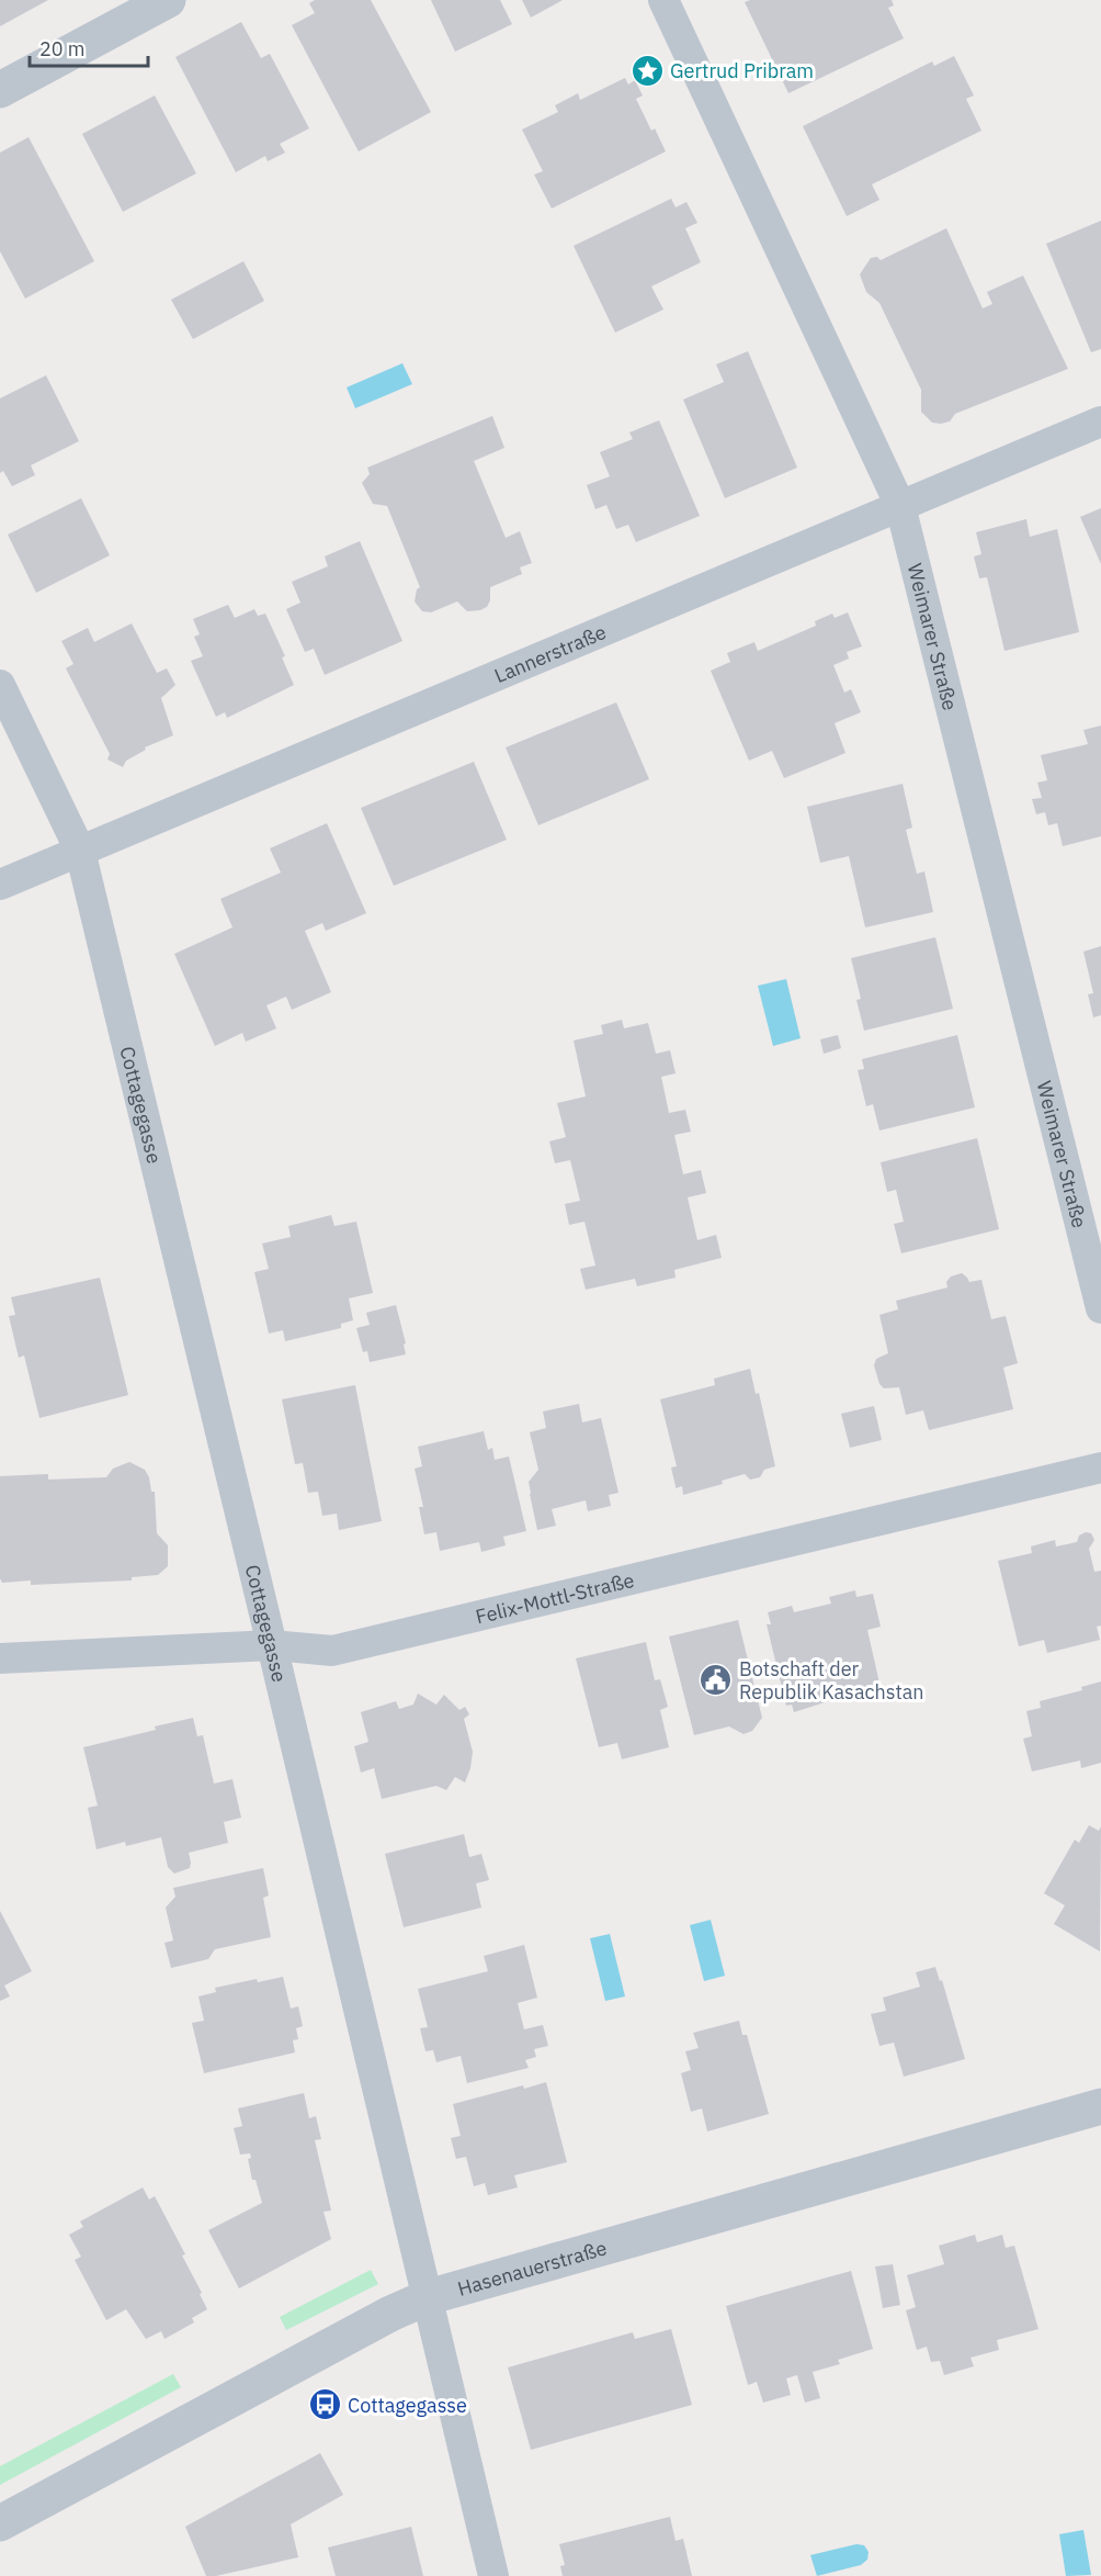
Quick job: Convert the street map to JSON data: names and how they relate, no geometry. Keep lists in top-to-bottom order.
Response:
{
  "streets": {
    "street": [
      "Weimarer Straße",
      "Lannerstraße",
      "Cottagegasse",
      "Felix-Mottl-Straße",
      "Hasenauerstraße"
    ]
  },
  "crossings": [
    ["Weimarer Straße", "Lannerstraße"],
    ["Lannerstraße", "Cottagegasse"],
    ["Cottagegasse", "Felix-Mottl-Straße"],
    ["Cottagegasse", "Hasenauerstraße"]
  ],
  "places": {
    "place": ["Gertrud Pribram"],
    "public building": ["Botschaft der Republik Kasachstan"],
    "bus stop": ["Cottagegasse"]
  },
  "scale_bar": "20 m"
}
